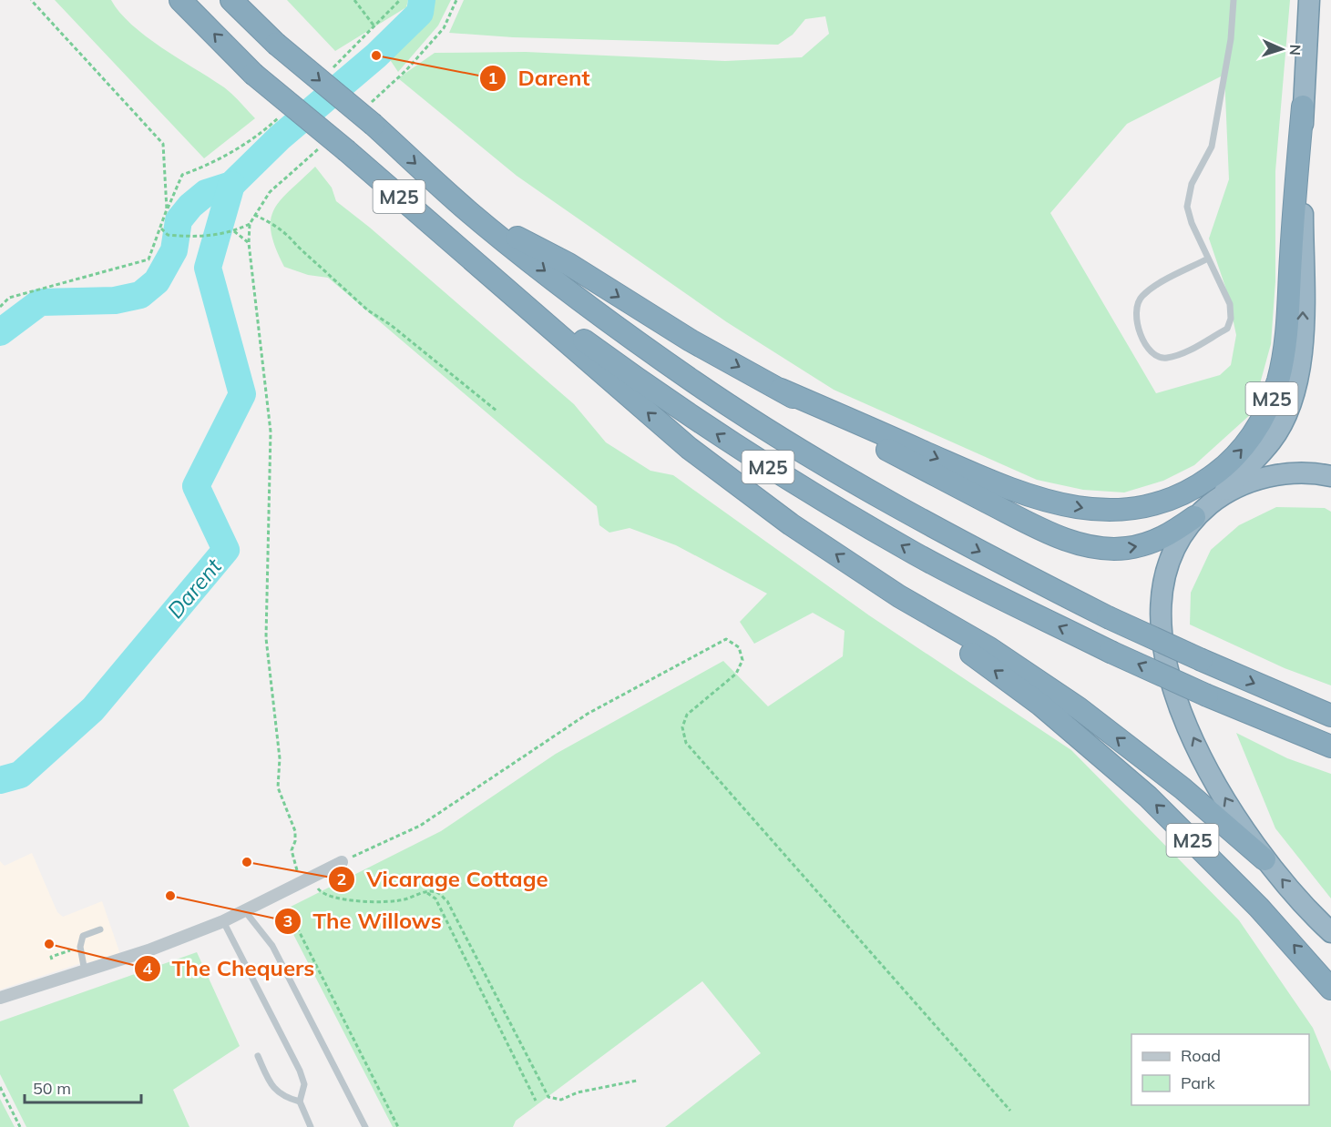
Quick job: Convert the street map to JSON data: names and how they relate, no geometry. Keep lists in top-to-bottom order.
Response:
{
  "streets": {
    "highway": ["M25"]
  },
  "water": ["Darent"],
  "places": [
    "Darent",
    "Vicarage Cottage",
    "The Willows",
    "The Chequers"
  ],
  "legend": ["Road", "Park"],
  "scale_bar": "50 m",
  "north": "right"
}
